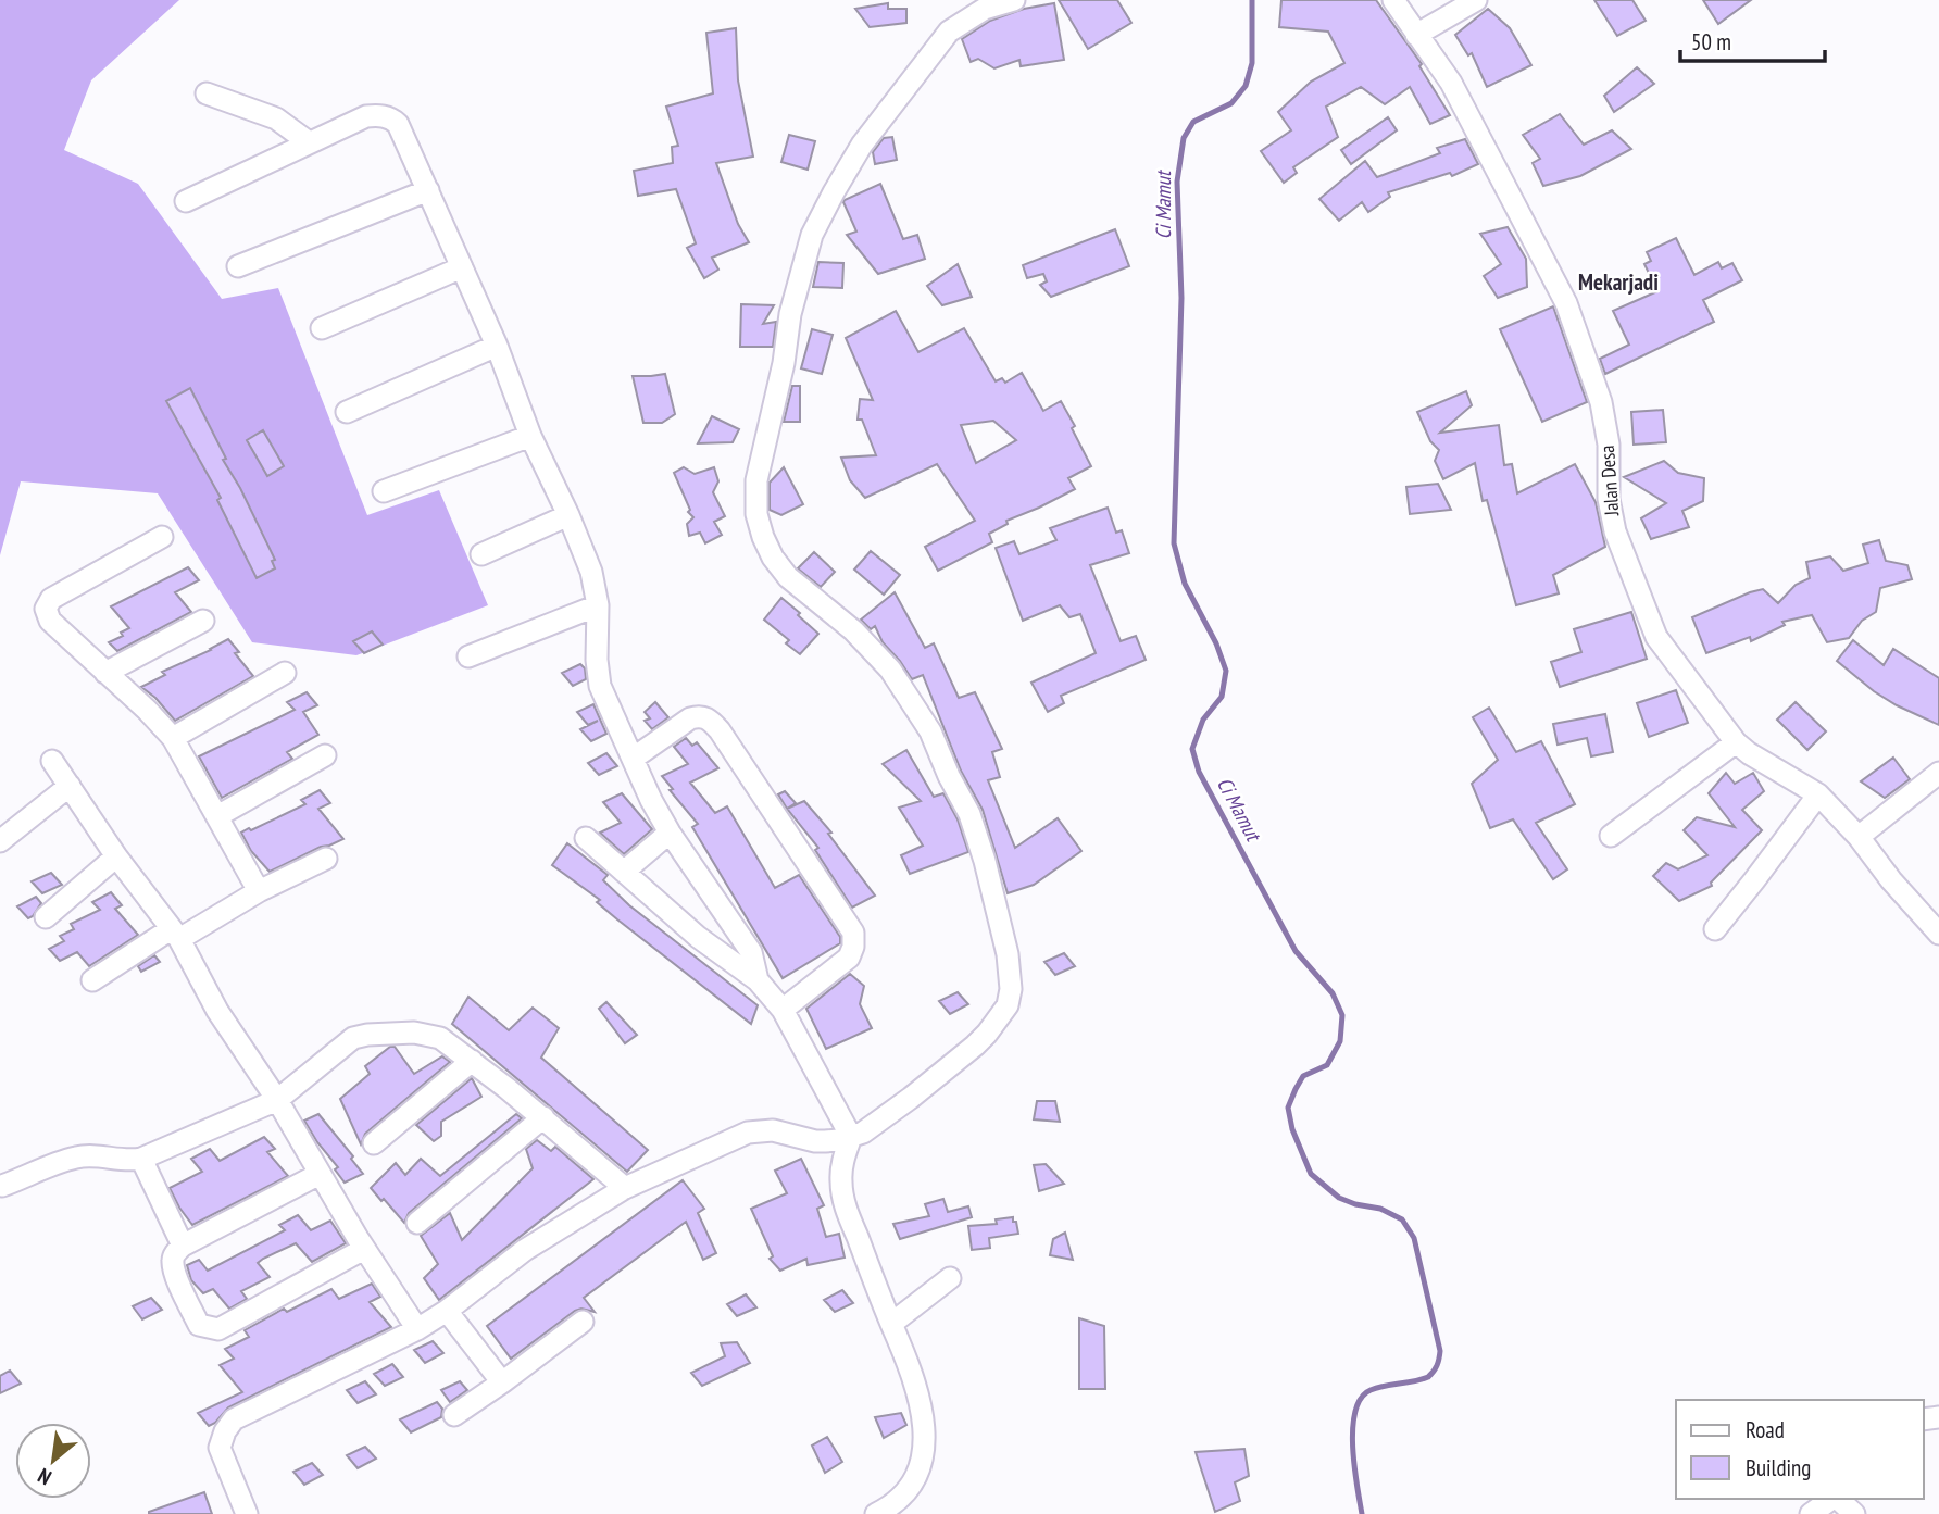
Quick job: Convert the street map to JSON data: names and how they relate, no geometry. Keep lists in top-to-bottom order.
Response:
{
  "streets": {
    "street": ["Jalan Desa"]
  },
  "districts": ["Mekarjadi"],
  "water": ["Ci Mamut"],
  "legend": ["Road", "Building"],
  "scale_bar": "50 m",
  "north": "bottom left"
}
